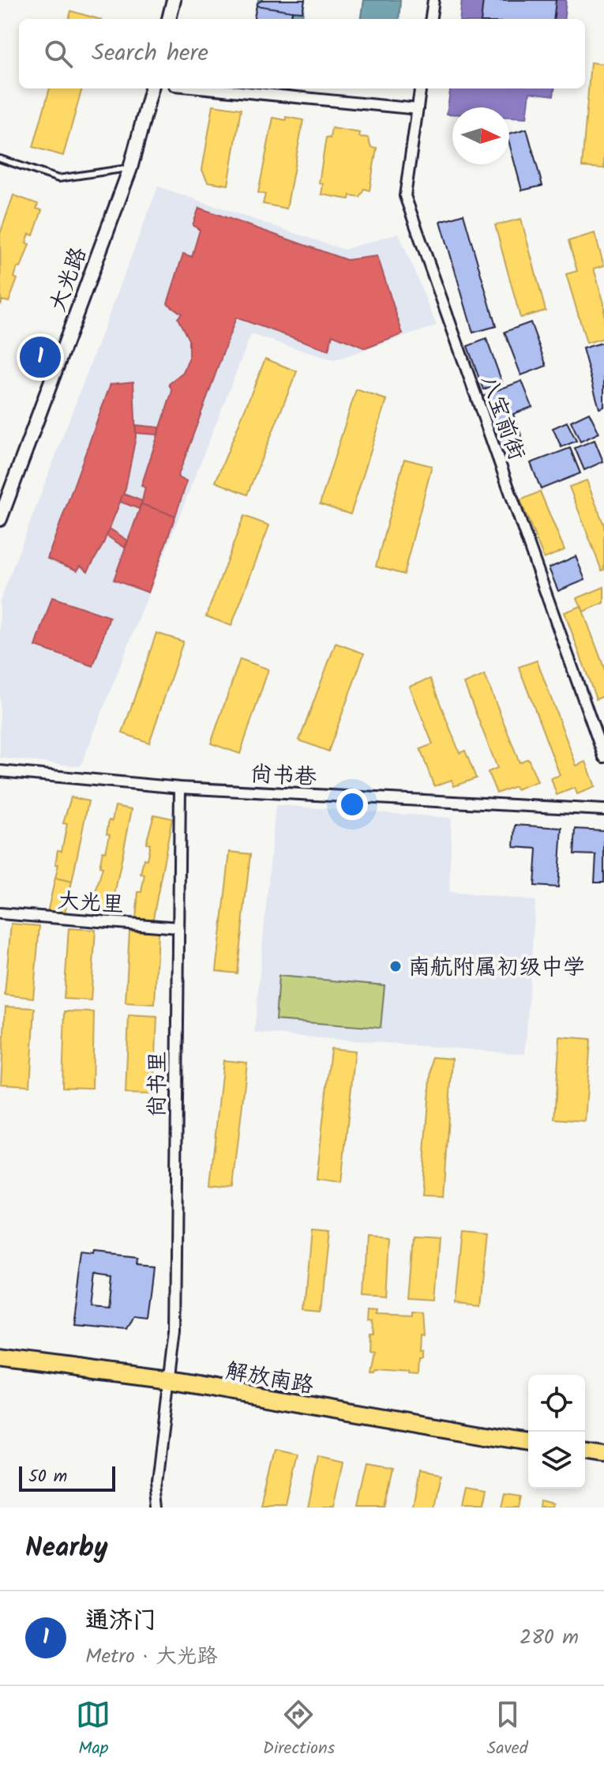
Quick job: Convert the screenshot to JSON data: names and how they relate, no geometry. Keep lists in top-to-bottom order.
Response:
{
  "streets": {
    "street": [
      "大光路",
      "八宝前街",
      "尚书巷",
      "大光里",
      "尚书里",
      "解放南路"
    ]
  },
  "crossings": [
    ["尚书巷", "尚书里"],
    ["大光里", "尚书里"],
    ["尚书里", "解放南路"]
  ],
  "places": ["南航附属初级中学"],
  "scale_bar": "50 m",
  "north": "right",
  "page": {
    "search": "Search here",
    "pins": "1",
    "scale": "50 m",
    "heading": "Nearby",
    "list": [
      {
        "mark": "1",
        "name": "通济门",
        "note": "Metro · 大光路",
        "value": "280 m"
      }
    ],
    "nav": ["Map", "Directions", "Saved"]
  }
}
